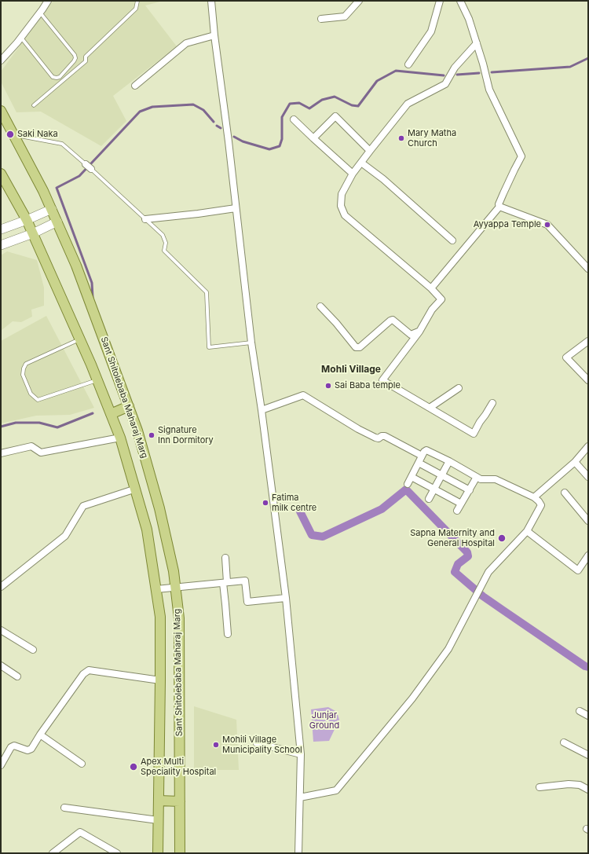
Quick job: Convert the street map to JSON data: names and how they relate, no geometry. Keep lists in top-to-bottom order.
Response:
{
  "streets": {
    "main road": ["Sant Shitolebaba Maharaj Marg"]
  },
  "districts": ["Mohli Village"],
  "parks": ["Junjar Ground"],
  "places": [
    "Saki Naka",
    "Mary Matha Church",
    "Ayyappa Temple",
    "Sai Baba temple",
    "Signature Inn Dormitory",
    "Fatima milk centre",
    "Sapna Maternity and General Hospital",
    "Mohili Village Municipality School",
    "Apex Multi Speciality Hospital"
  ]
}
